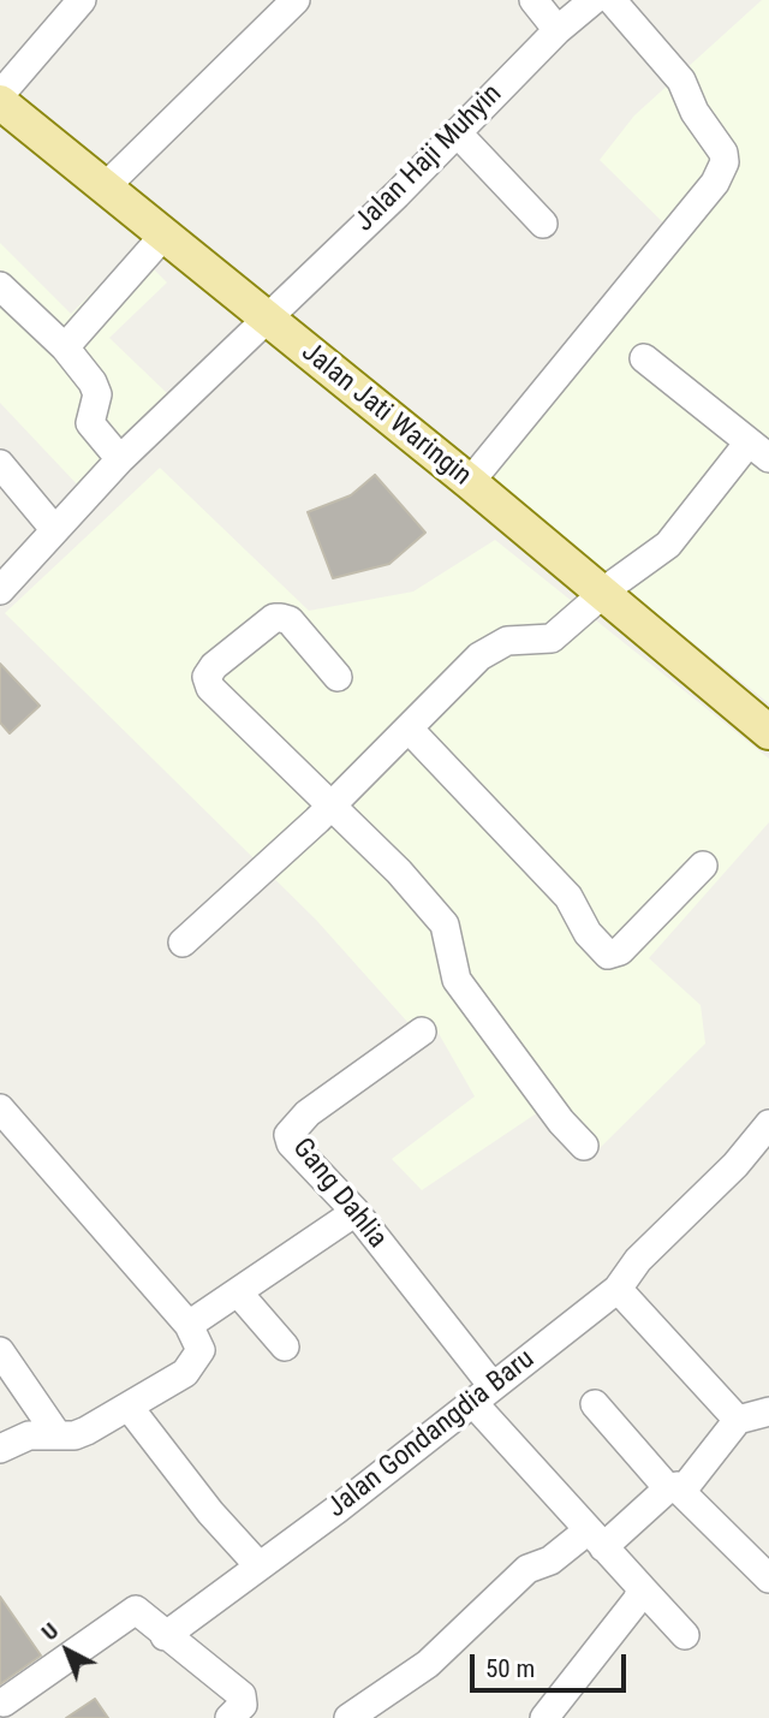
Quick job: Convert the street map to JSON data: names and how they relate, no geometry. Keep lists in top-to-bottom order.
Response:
{
  "streets": {
    "main road": ["Jalan Jati Waringin"],
    "street": ["Jalan Haji Muhyin", "Gang Dahlia", "Jalan Gondangdia Baru"]
  },
  "crossings": [
    ["Jalan Haji Muhyin", "Jalan Jati Waringin"],
    ["Gang Dahlia", "Jalan Gondangdia Baru"]
  ],
  "scale_bar": "50 m",
  "north": "top left"
}
